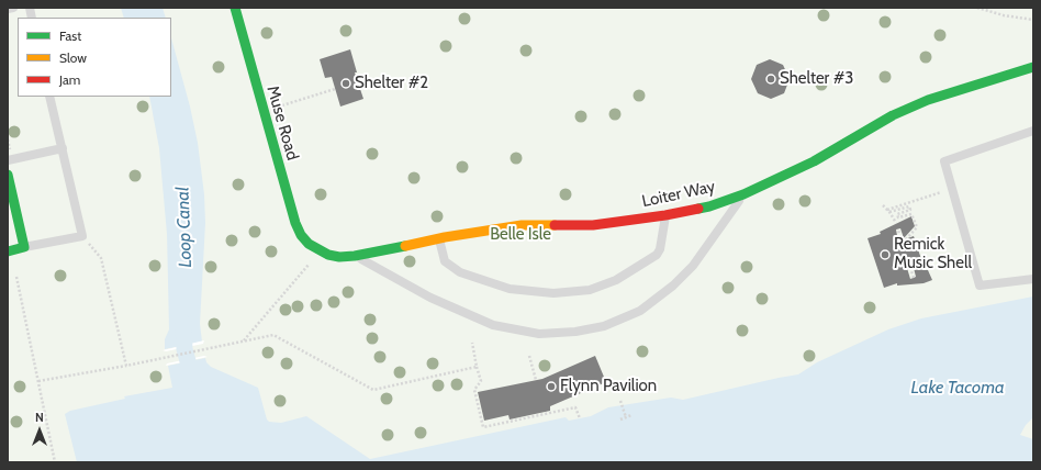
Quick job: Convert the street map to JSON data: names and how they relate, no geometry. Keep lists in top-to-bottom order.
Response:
{
  "streets": {
    "street": ["Muse Road", "Loiter Way"]
  },
  "crossings": [
    ["Muse Road", "Loiter Way"]
  ],
  "water": ["Loop Canal", "Lake Tacoma"],
  "parks": ["Belle Isle"],
  "places": [
    "Shelter #3",
    "Shelter #2",
    "Remick Music Shell",
    "Flynn Pavilion"
  ],
  "legend": ["Fast", "Slow", "Jam"],
  "north": "top"
}
